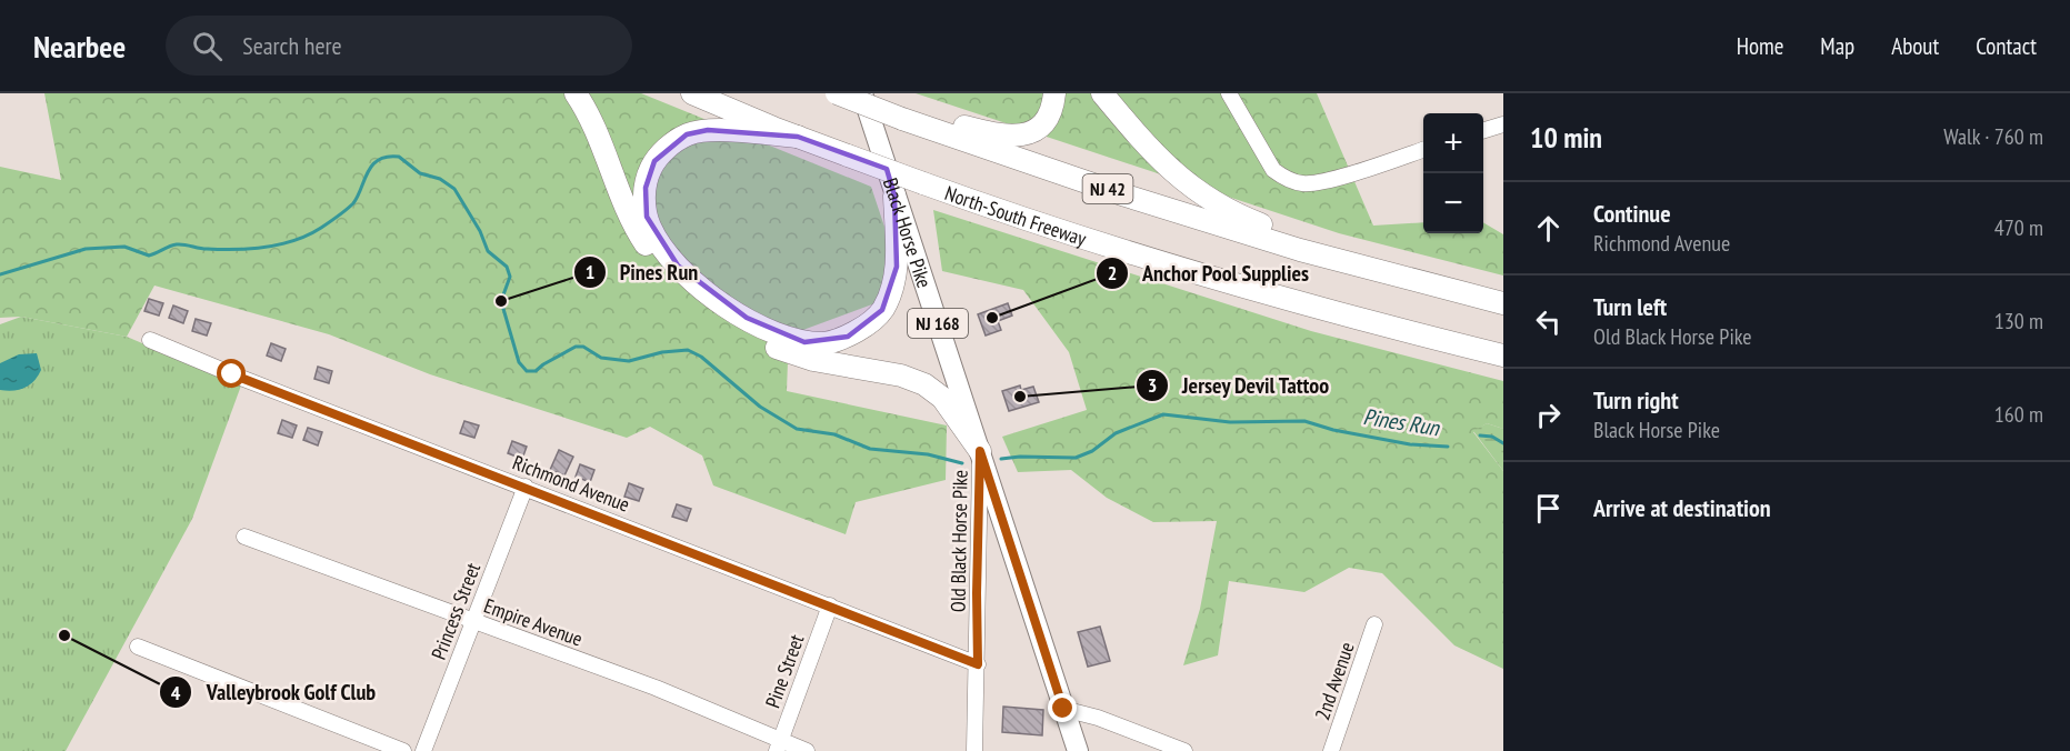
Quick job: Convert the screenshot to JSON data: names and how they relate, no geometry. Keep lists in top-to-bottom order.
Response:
{
  "streets": {
    "highway": ["NJ 42", "North-South Freeway"],
    "main road": ["Black Horse Pike", "NJ 168"],
    "street": [
      "Richmond Avenue",
      "Old Black Horse Pike",
      "Princess Street",
      "Empire Avenue",
      "Pine Street",
      "2nd Avenue"
    ]
  },
  "crossings": [
    ["Black Horse Pike", "Old Black Horse Pike"],
    ["Richmond Avenue", "Old Black Horse Pike"],
    ["Richmond Avenue", "Princess Street"],
    ["Richmond Avenue", "Pine Street"],
    ["Princess Street", "Empire Avenue"],
    ["Empire Avenue", "Pine Street"]
  ],
  "water": ["Pines Run"],
  "places": [
    "Pines Run",
    "Anchor Pool Supplies",
    "Jersey Devil Tattoo",
    "Valleybrook Golf Club"
  ],
  "page": {
    "header": "Nearbee",
    "search": "Search here",
    "nav": [
      "Home",
      "Map",
      "About",
      "Contact"
    ],
    "heading": ["10 min", "Walk · 760 m"],
    "map_buttons": ["+", "−"],
    "list": [
      ["Continue", "Richmond Avenue", "470 m"],
      ["Turn left", "Old Black Horse Pike", "130 m"],
      ["Turn right", "Black Horse Pike", "160 m"],
      "Arrive at destination"
    ]
  }
}
